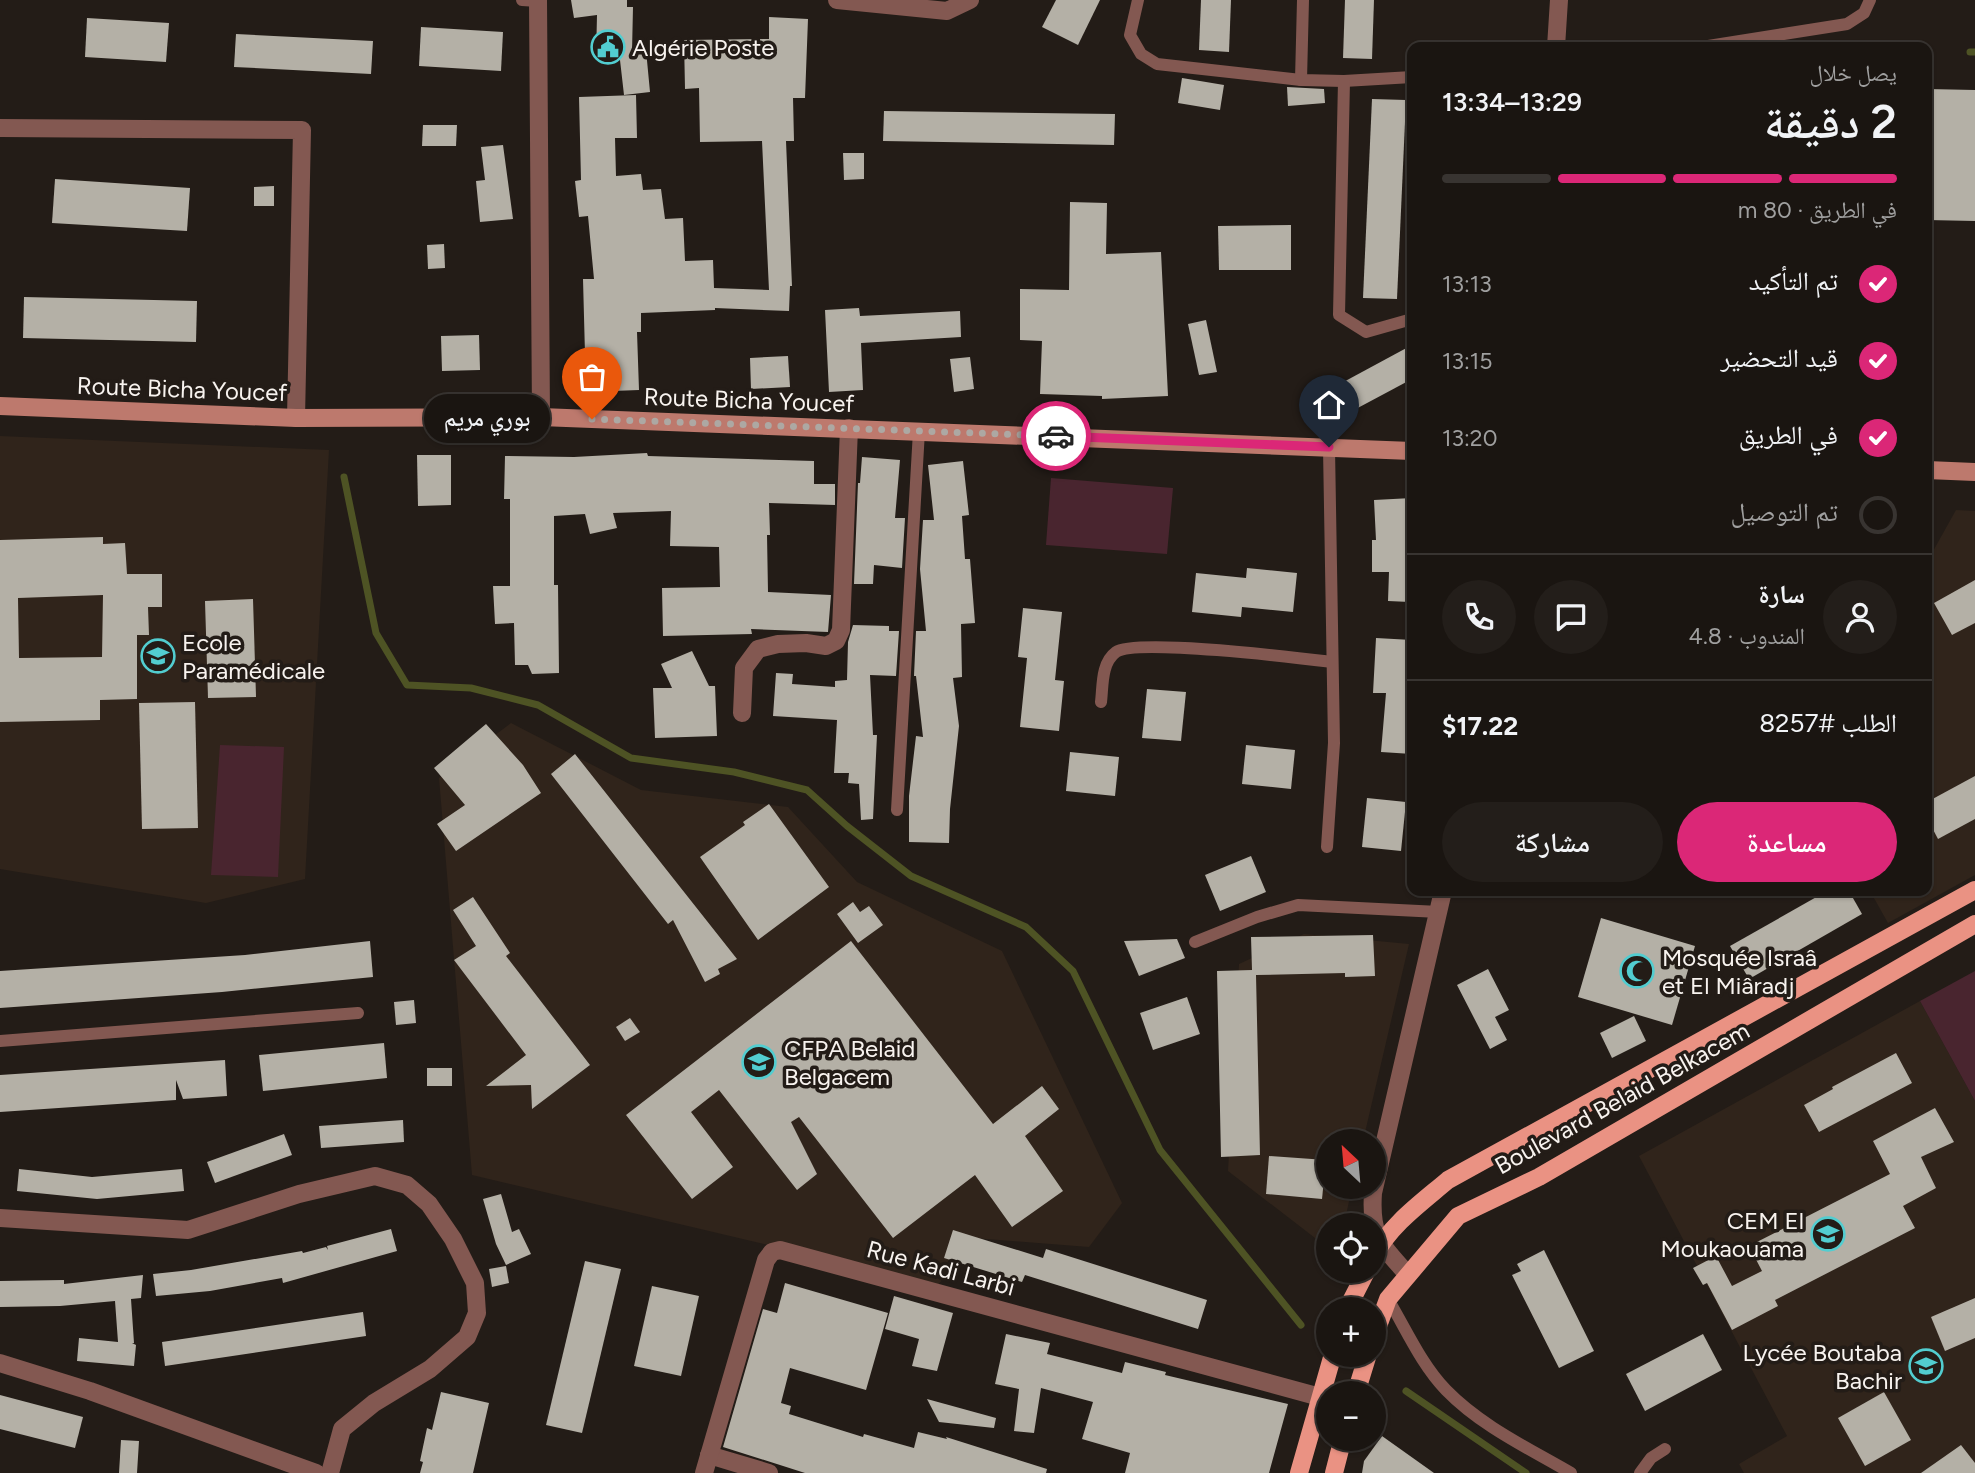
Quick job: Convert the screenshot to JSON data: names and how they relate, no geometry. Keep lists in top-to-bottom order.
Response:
{
  "streets": {
    "main road": ["Route Bicha Youcef", "Boulevard Belaid Belkacem"],
    "street": ["Rue Kadi Larbi"]
  },
  "places": {
    "public building": ["Algérie Poste"],
    "other": ["بوري مريم"],
    "school or university": [
      "Ecole Paramédicale",
      "CFPA Belaid Belgacem",
      "CEM El Moukaouama",
      "Lycée Boutaba Bachir"
    ],
    "mosque": ["Mosquée Israâ et El Miâradj"]
  },
  "north": "top left",
  "page": {
    "heading": ["2 دقيقة", "يصل خلال", "13:29–13:34"],
    "panel": [
      "سارة",
      "المندوب · 4.8",
      "الطلب #8257",
      "$17.22"
    ],
    "bar": "في الطريق · 80 m",
    "list": [
      ["تم التأكيد", "13:13"],
      ["قيد التحضير", "13:15"],
      ["في الطريق", "13:20"],
      "تم التوصيل"
    ],
    "bubble": "بوري مريم",
    "buttons": ["مساعدة", "مشاركة"],
    "map_buttons": ["+", "−"]
  }
}
